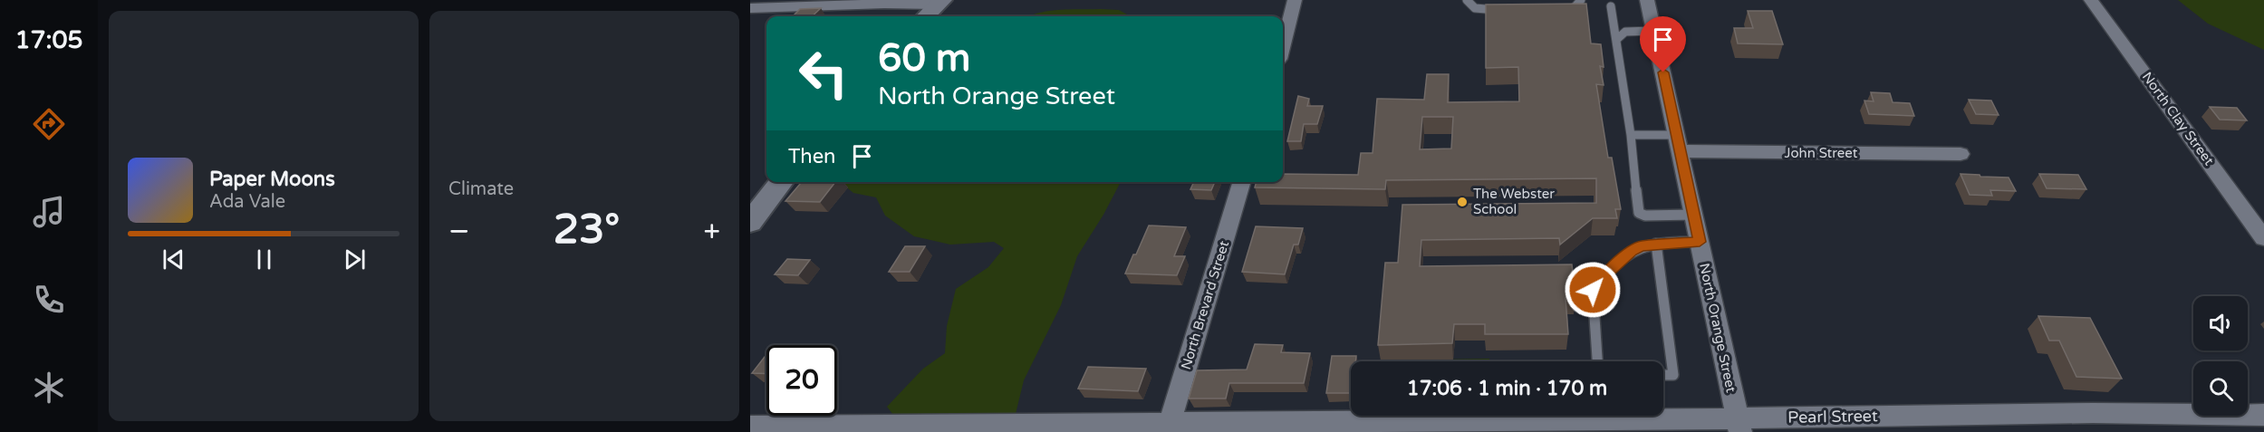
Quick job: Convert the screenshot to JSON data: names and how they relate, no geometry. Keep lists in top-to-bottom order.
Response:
{
  "streets": {
    "street": [
      "North Clay Street",
      "John Street",
      "North Brevard Street",
      "North Orange Street",
      "Pearl Street"
    ]
  },
  "crossings": [
    ["John Street", "North Orange Street"],
    ["North Brevard Street", "Pearl Street"],
    ["North Orange Street", "Pearl Street"]
  ],
  "places": ["The Webster School"],
  "page": {
    "tabs": "17:05",
    "tile": "Climate",
    "turn": ["60 m", "North Orange Street"],
    "then": "Then",
    "song": ["Paper Moons", "Ada Vale"],
    "heat": ["−", "23°", "+"],
    "limit": "20",
    "trip": "17:06 · 1 min · 170 m"
  }
}
